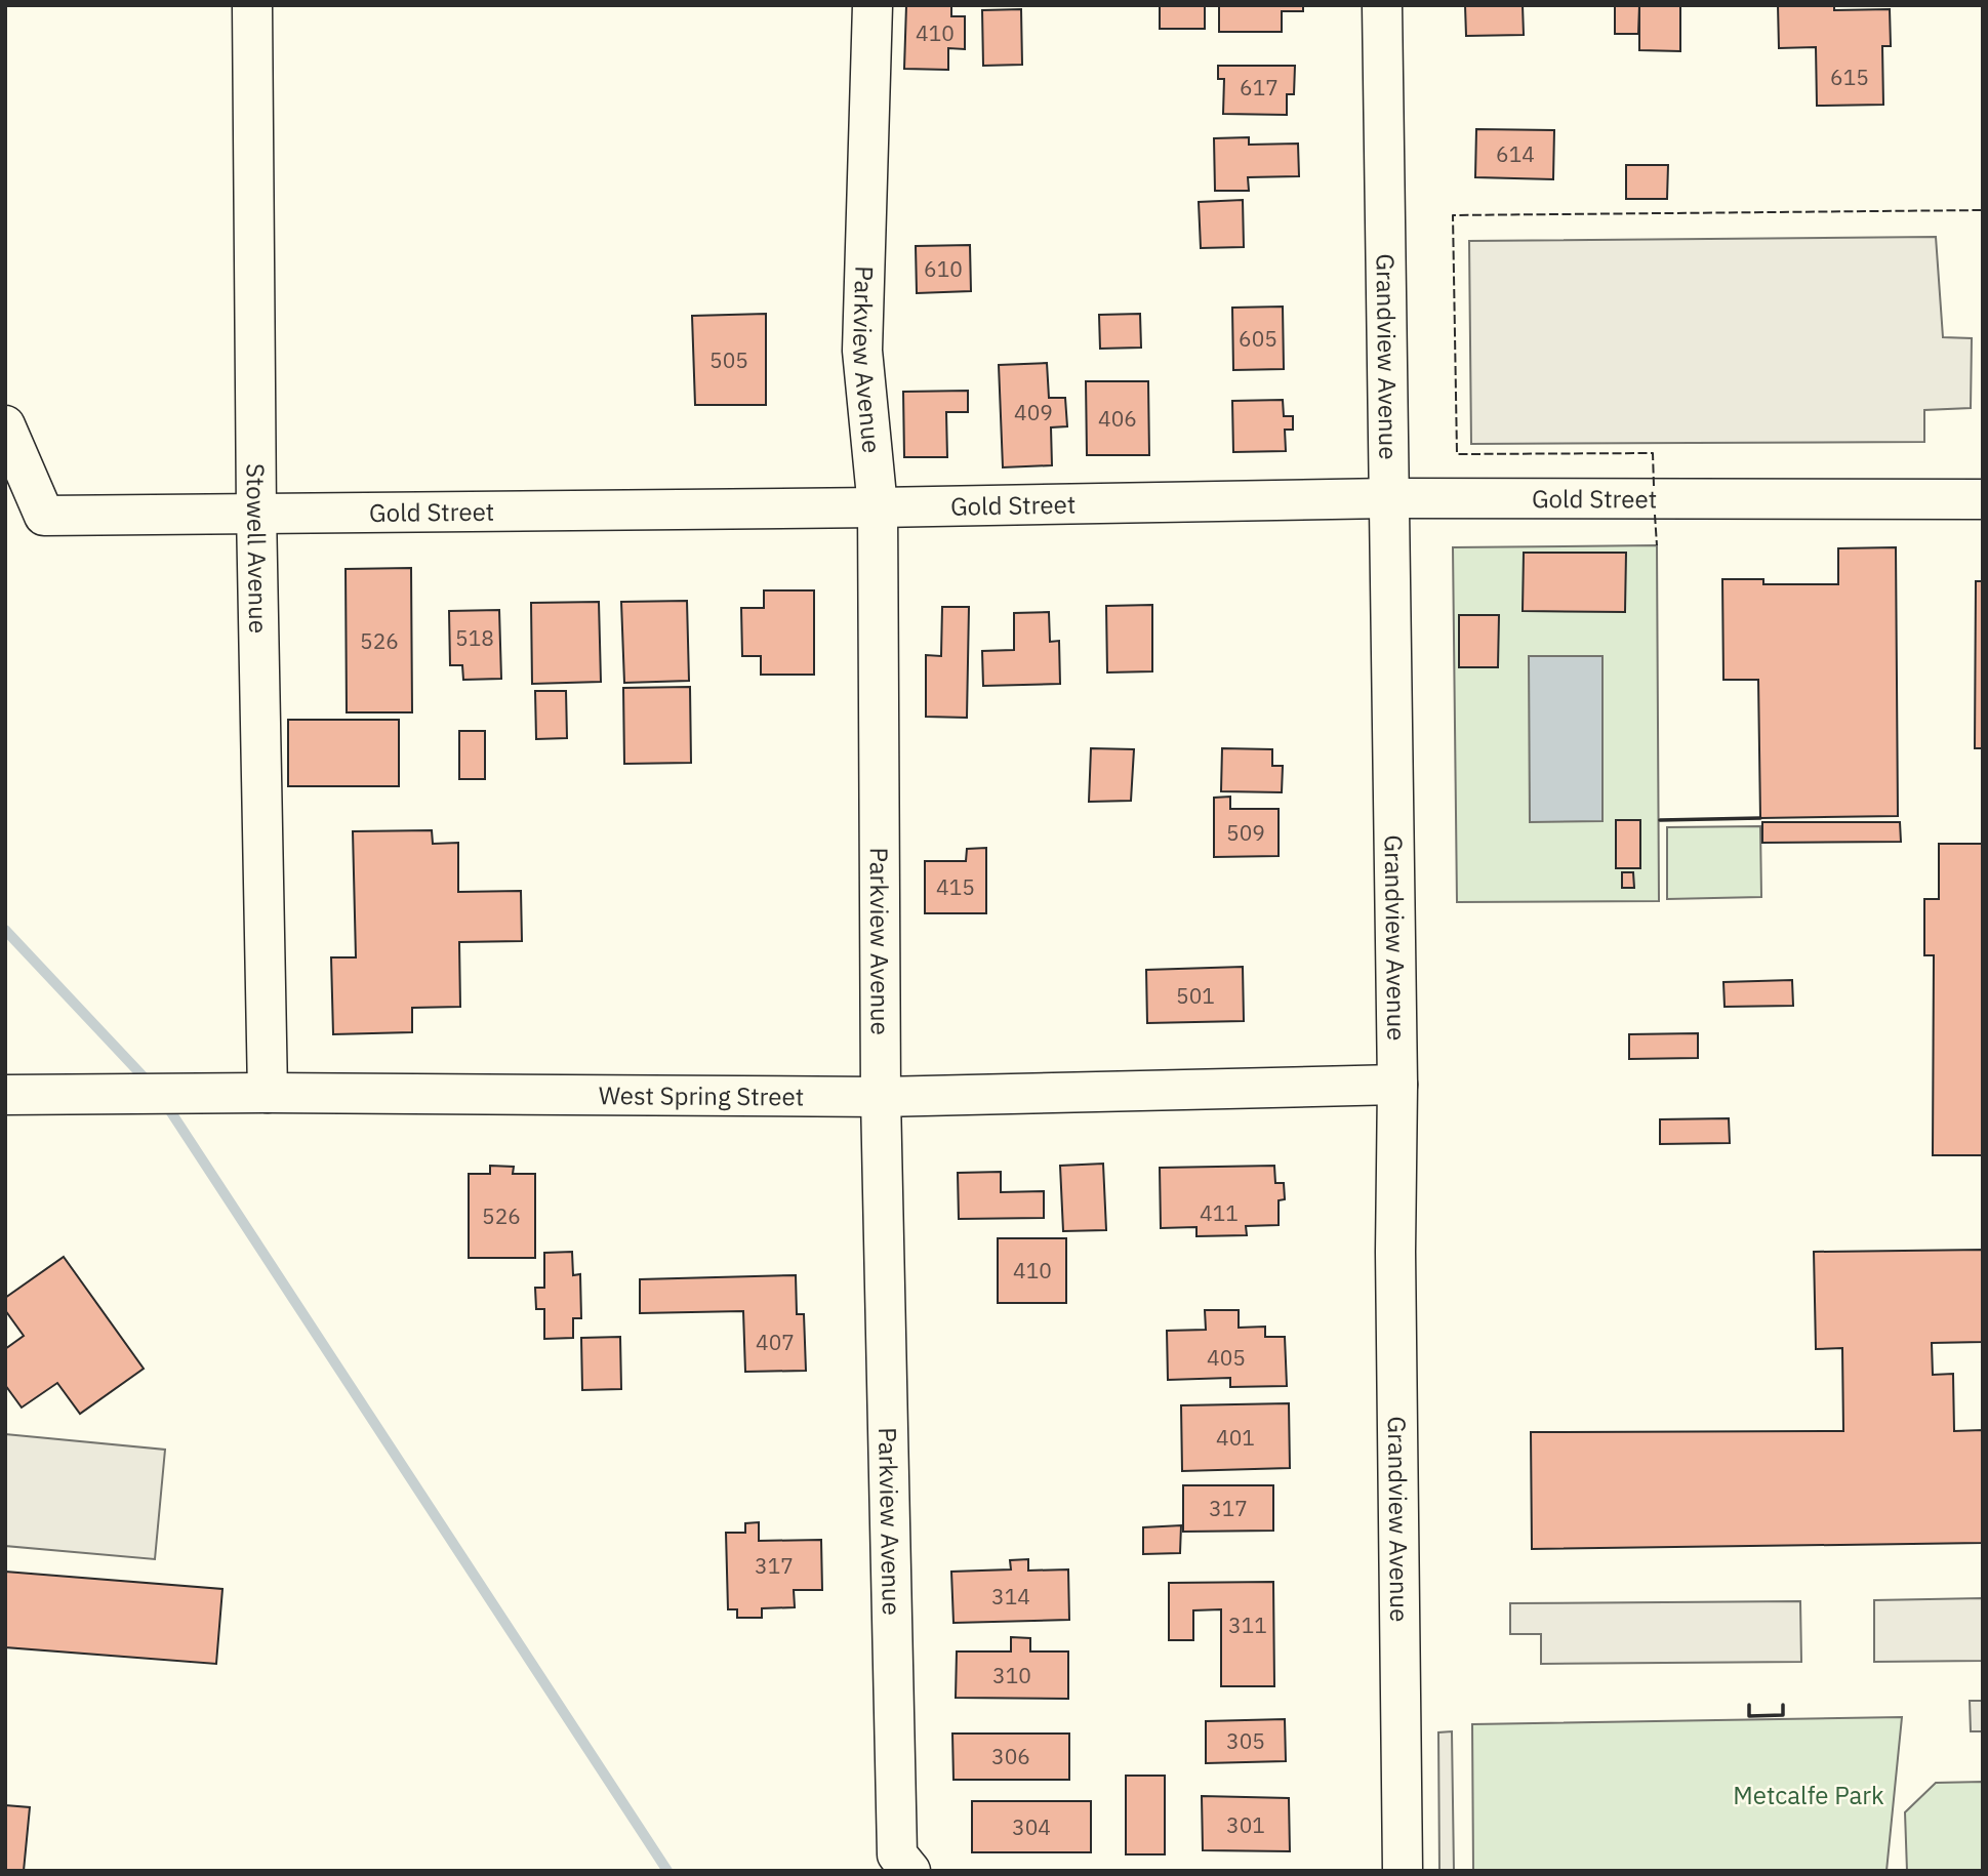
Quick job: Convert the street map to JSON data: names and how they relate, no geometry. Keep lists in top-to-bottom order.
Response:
{
  "streets": {
    "street": [
      "Grandview Avenue",
      "Parkview Avenue",
      "Gold Street",
      "Stowell Avenue",
      "West Spring Street"
    ]
  },
  "crossings": [
    ["Grandview Avenue", "Gold Street"],
    ["Grandview Avenue", "West Spring Street"],
    ["Parkview Avenue", "Gold Street"],
    ["Parkview Avenue", "West Spring Street"],
    ["Gold Street", "Stowell Avenue"],
    ["Stowell Avenue", "West Spring Street"]
  ],
  "parks": ["Metcalfe Park"],
  "house_numbers": [
    "410",
    "615",
    "617",
    "614",
    "610",
    "605",
    "505",
    "409",
    "406",
    "518",
    "526",
    "509",
    "415",
    "501",
    "411",
    "526",
    "410",
    "407",
    "405",
    "401",
    "317",
    "317",
    "314",
    "311",
    "310",
    "305",
    "306",
    "301",
    "304"
  ]
}
